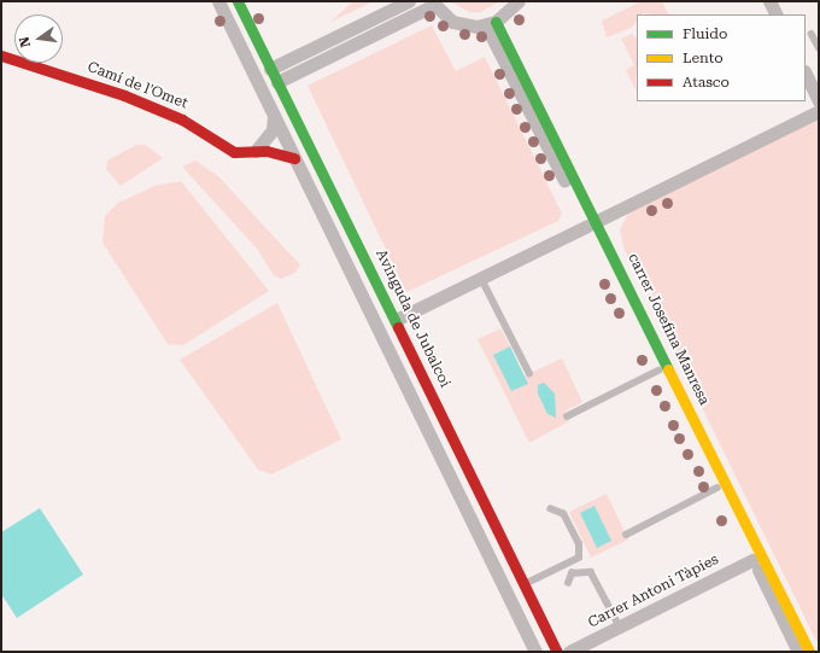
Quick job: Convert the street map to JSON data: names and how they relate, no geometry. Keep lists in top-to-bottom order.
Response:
{
  "streets": {
    "street": [
      "Camí de l'Omet",
      "Avinguda de Jubalcoi",
      "carrer Josefina Manresa",
      "Carrer Antoni Tàpies"
    ]
  },
  "crossings": [
    ["carrer Josefina Manresa", "Carrer Antoni Tàpies"]
  ],
  "legend": ["Fluido", "Lento", "Atasco"],
  "north": "left"
}
